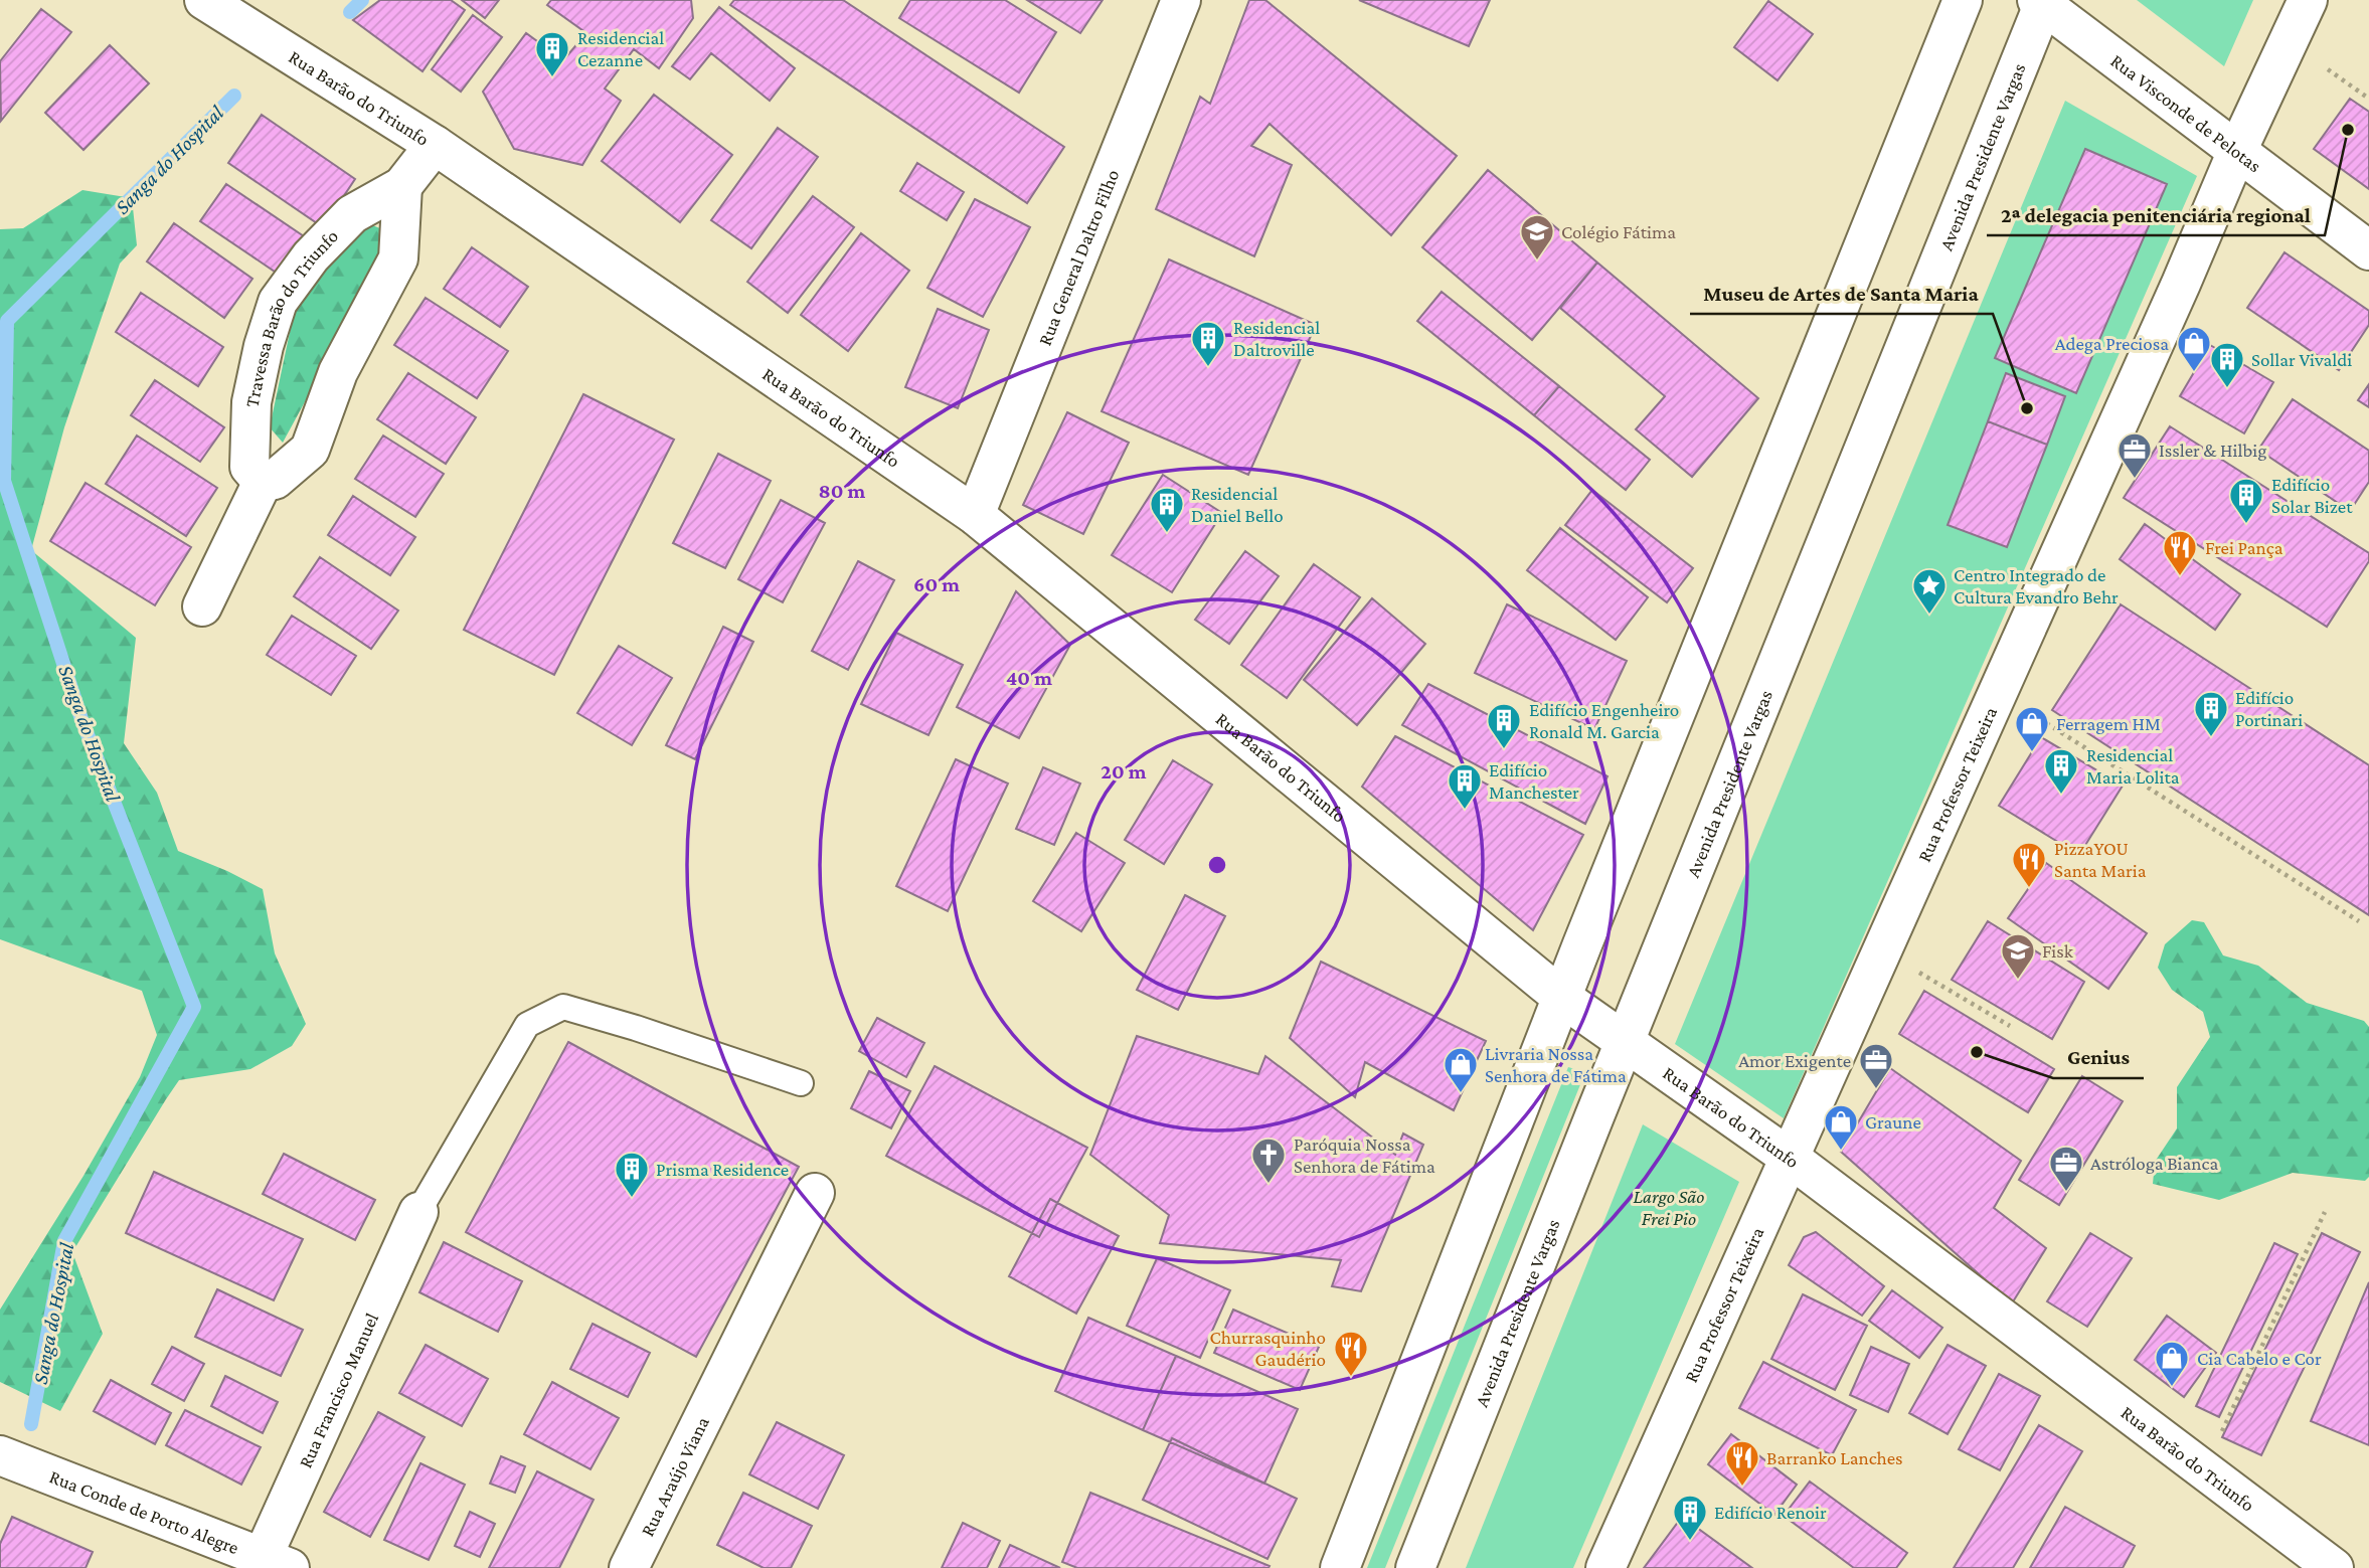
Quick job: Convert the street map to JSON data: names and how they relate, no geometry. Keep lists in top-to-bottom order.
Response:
{
  "streets": {
    "street": [
      "Rua Barão do Triunfo",
      "Rua Visconde de Pelotas",
      "Avenida Presidente Vargas",
      "Rua General Daltro Filho",
      "Travessa Barão do Triunfo",
      "Rua Professor Teixeira",
      "Rua Francisco Manuel",
      "Rua Araújo Viana",
      "Rua Conde de Porto Alegre"
    ]
  },
  "crossings": [
    ["Rua Barão do Triunfo", "Avenida Presidente Vargas"],
    ["Rua Barão do Triunfo", "Rua General Daltro Filho"],
    ["Rua Barão do Triunfo", "Travessa Barão do Triunfo"],
    ["Rua Barão do Triunfo", "Rua Professor Teixeira"],
    ["Rua Visconde de Pelotas", "Avenida Presidente Vargas"],
    ["Rua Visconde de Pelotas", "Rua Professor Teixeira"],
    ["Rua Francisco Manuel", "Rua Conde de Porto Alegre"]
  ],
  "water": ["Sanga do Hospital"],
  "parks": ["Largo São Frei Pio"],
  "places": {
    "building": [
      "Residencial Cezanne",
      "Residencial Daltroville",
      "Sollar Vivaldi",
      "Edifício Solar Bizet",
      "Residencial Daniel Bello",
      "Edifício Portinari",
      "Edifício Engenheiro Ronald M. Garcia",
      "Residencial Maria Lolita",
      "Edifício Manchester",
      "Prisma Residence",
      "Edifício Renoir"
    ],
    "other": ["2ª delegacia penitenciária regional", "Museu de Artes de Santa Maria", "Genius"],
    "school or university": ["Colégio Fátima", "Fisk"],
    "shop": [
      "Adega Preciosa",
      "Ferragem HM",
      "Livraria Nossa Senhora de Fátima",
      "Graune",
      "Cia Cabelo e Cor"
    ],
    "office": ["Issler & Hilbig", "Amor Exigente", "Astróloga Bianca"],
    "restaurant": [
      "Frei Pança",
      "PizzaYOU Santa Maria",
      "Churrasquinho Gaudério",
      "Barranko Lanches"
    ],
    "place": ["Centro Integrado de Cultura Evandro Behr"],
    "church": ["Paróquia Nossa Senhora de Fátima"]
  },
  "rings": [
    "80 m",
    "60 m",
    "40 m",
    "20 m"
  ]
}
